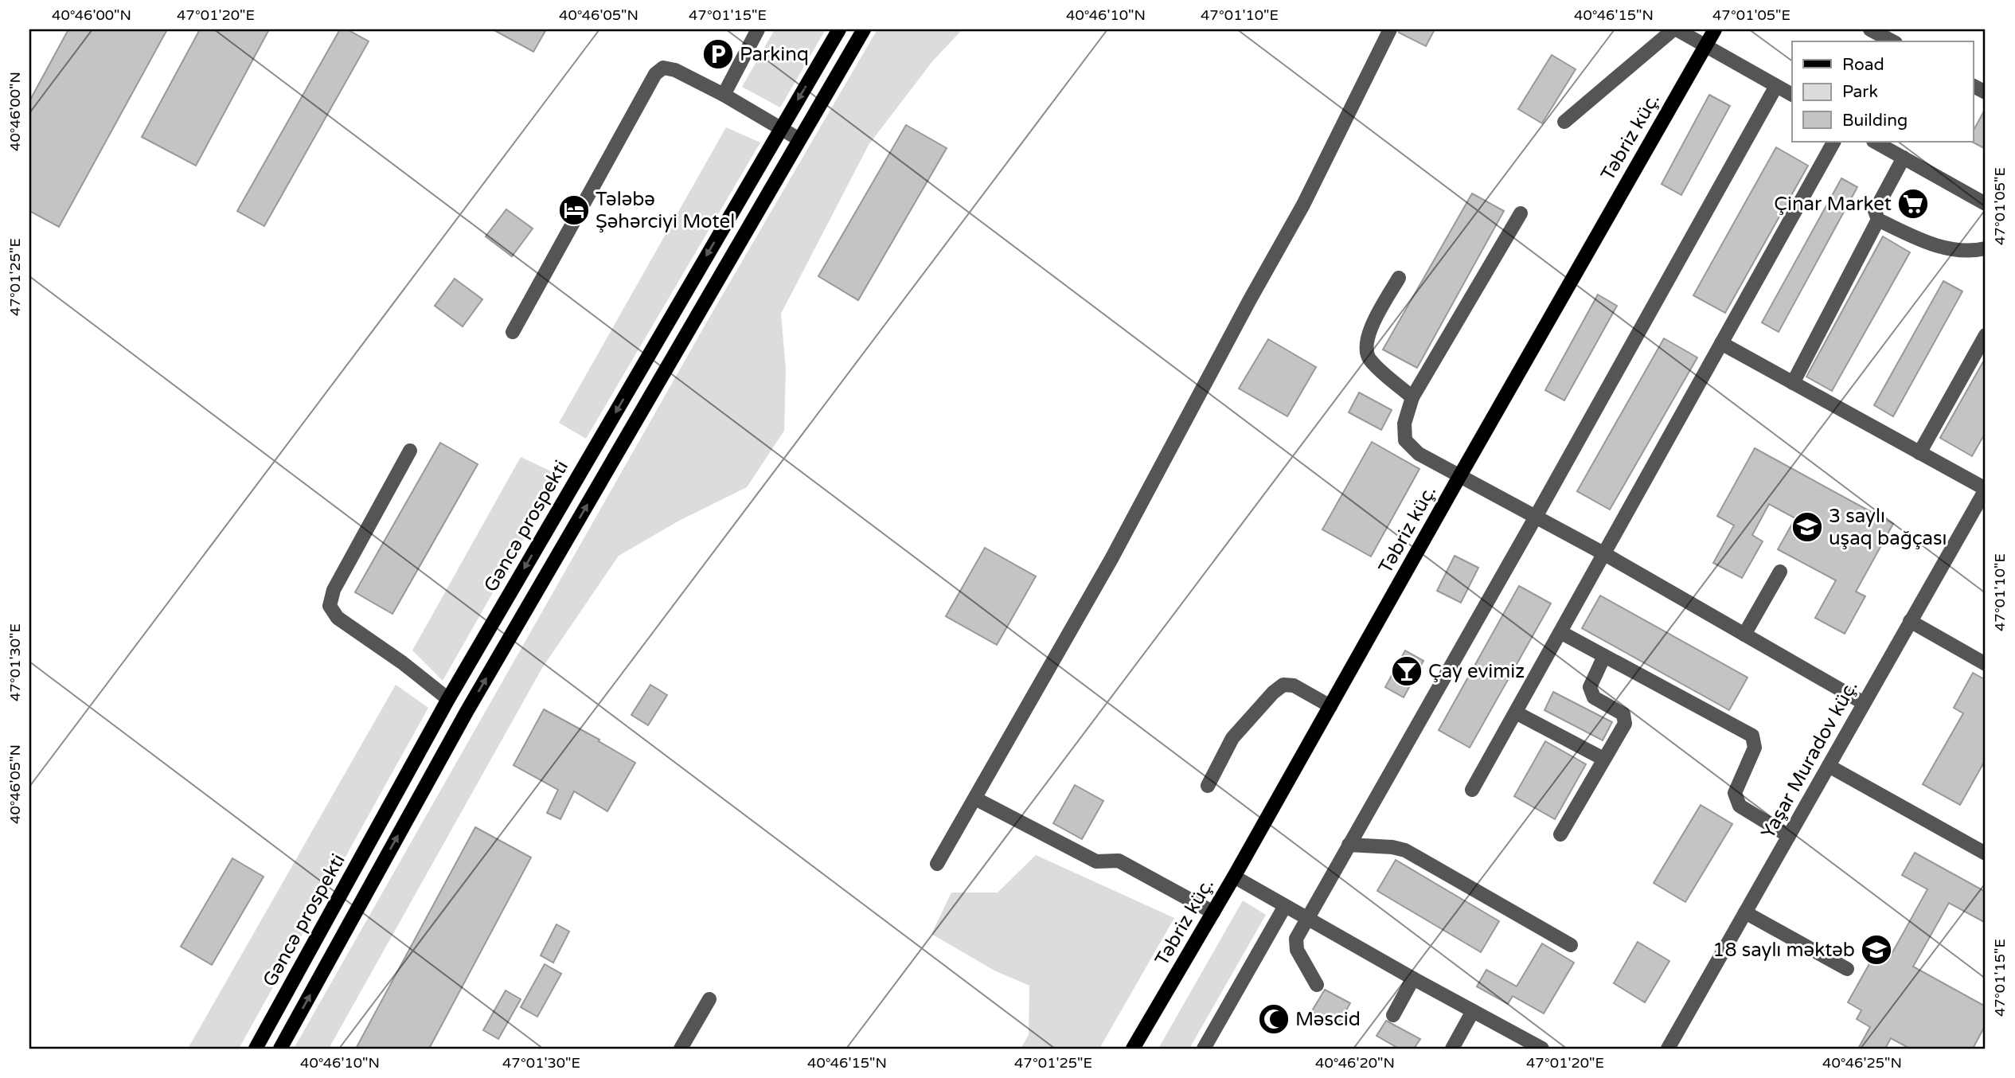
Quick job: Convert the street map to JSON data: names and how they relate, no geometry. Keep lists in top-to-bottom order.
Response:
{
  "streets": {
    "main road": ["Təbriz küç.", "Gəncə prospekti"],
    "street": ["Yaşar Muradov küç."]
  },
  "places": {
    "parking": ["Parkinq"],
    "supermarket": ["Çinar Market"],
    "hotel": ["Tələbə Şəhərciyi Motel"],
    "school or university": ["3 saylı uşaq bağçası", "18 saylı məktəb"],
    "bar": ["Çay evimiz"],
    "mosque": ["Məscid"]
  },
  "legend": ["Road", "Park", "Building"],
  "coordinates": [
    "40°46'00\"N",
    "47°01'20\"E",
    "40°46'05\"N",
    "47°01'15\"E",
    "40°46'10\"N",
    "47°01'10\"E",
    "40°46'15\"N",
    "47°01'05\"E",
    "47°01'25\"E",
    "47°01'30\"E",
    "40°46'20\"N",
    "40°46'25\"N"
  ]
}
